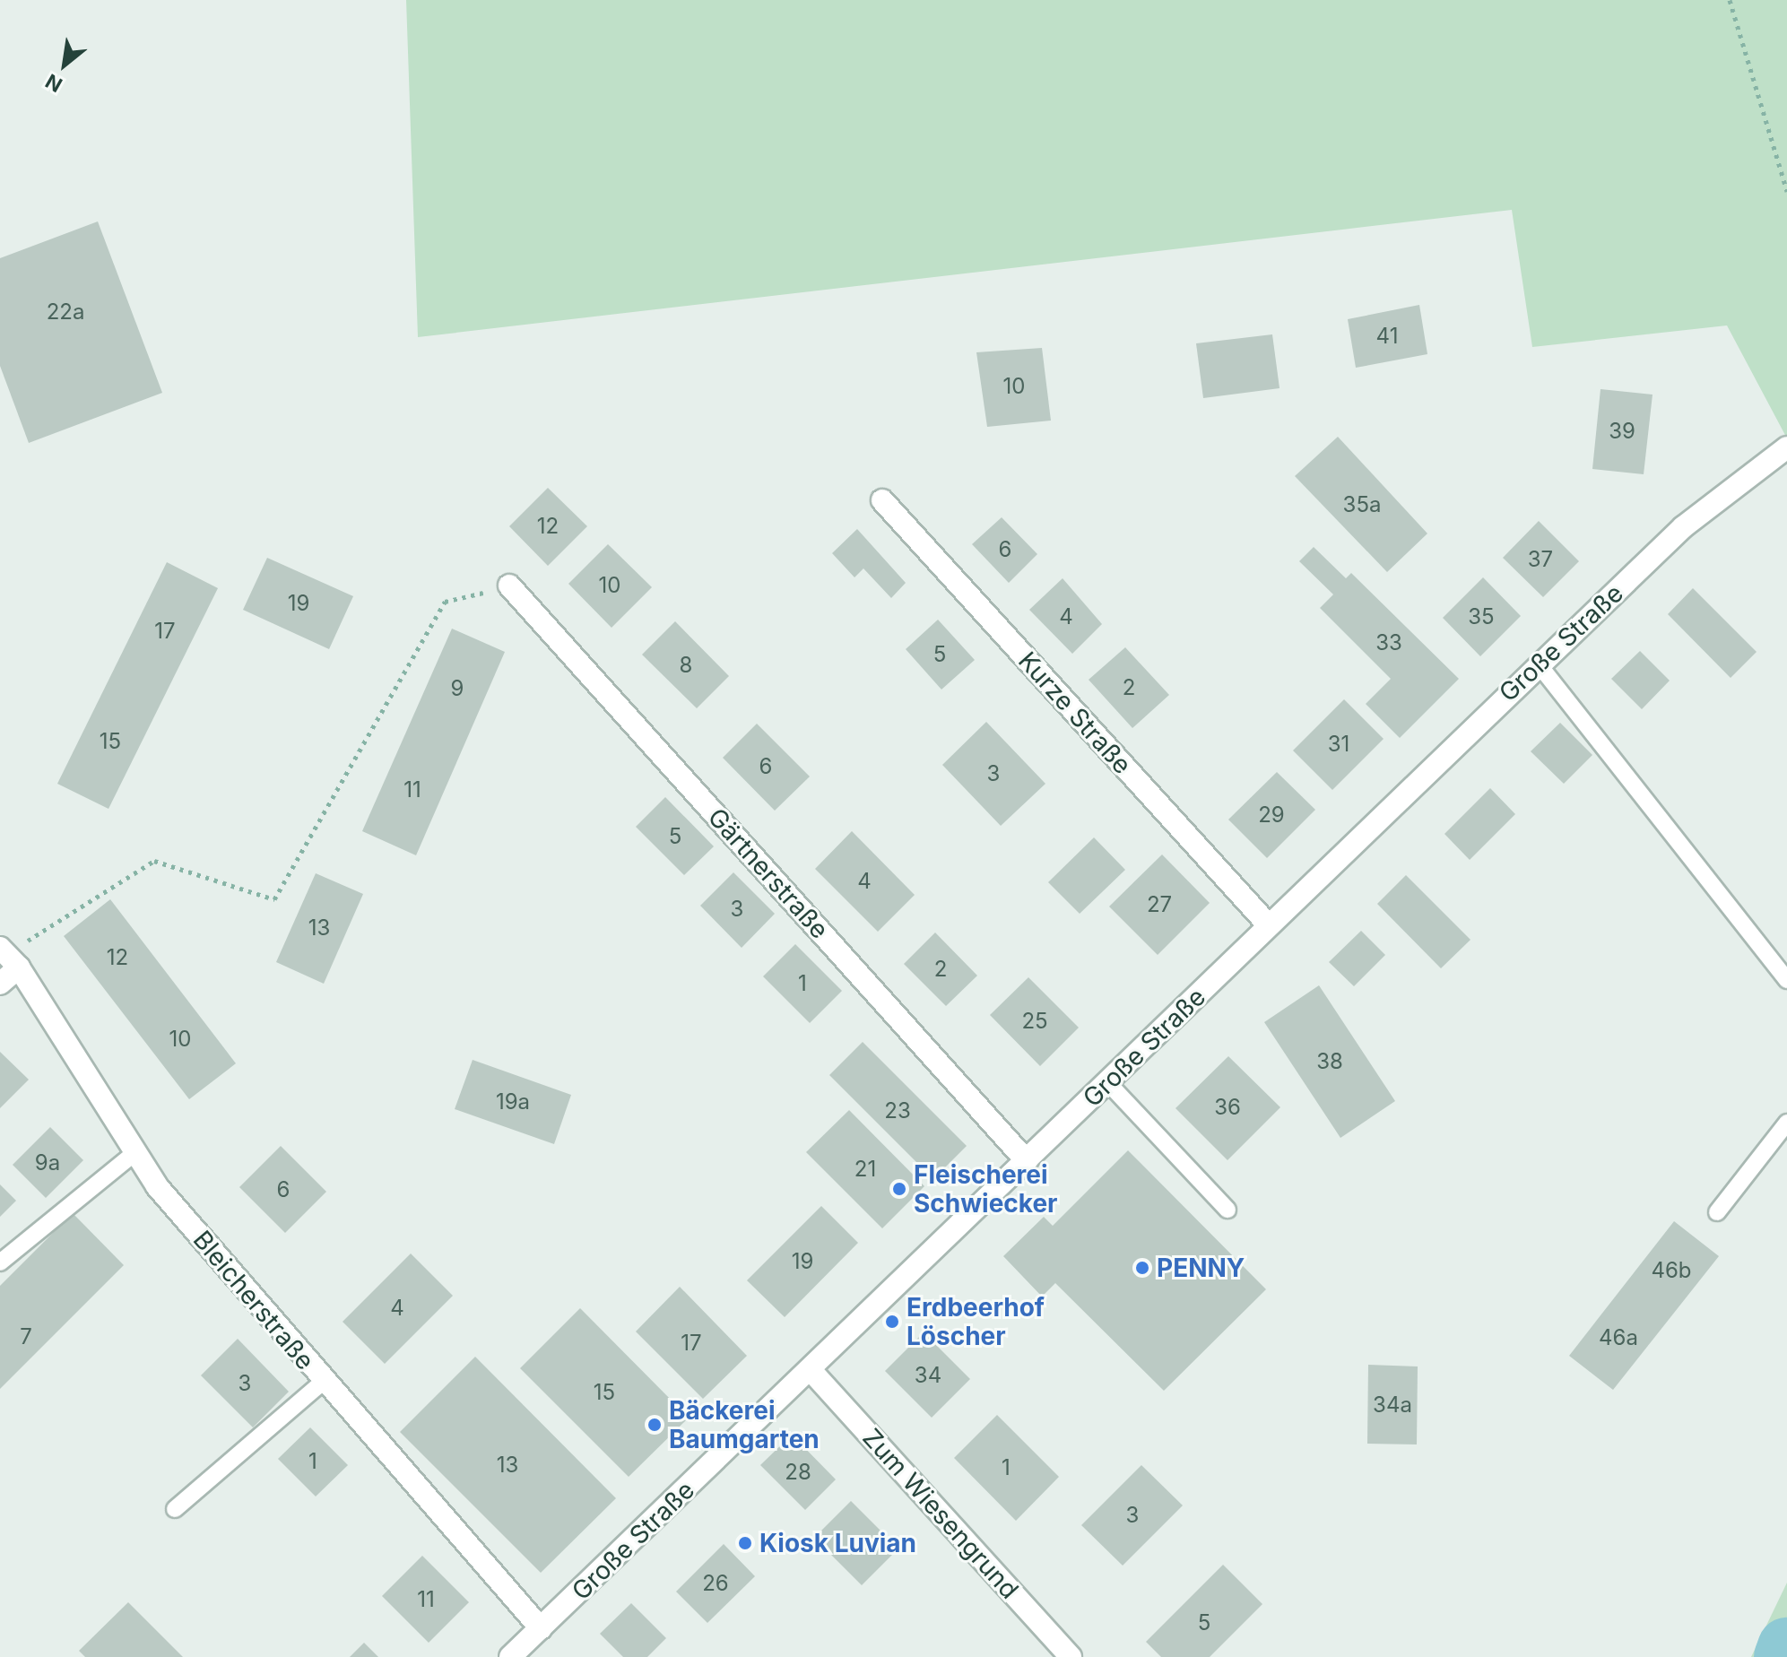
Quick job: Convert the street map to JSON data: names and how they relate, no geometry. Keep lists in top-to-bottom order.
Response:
{
  "streets": {
    "street": [
      "Große Straße",
      "Kurze Straße",
      "Gärtnerstraße",
      "Bleicherstraße",
      "Zum Wiesengrund"
    ]
  },
  "crossings": [
    ["Große Straße", "Kurze Straße"],
    ["Große Straße", "Gärtnerstraße"],
    ["Große Straße", "Bleicherstraße"],
    ["Große Straße", "Zum Wiesengrund"]
  ],
  "places": [
    "Fleischerei Schwiecker",
    "PENNY",
    "Erdbeerhof Löscher",
    "Bäckerei Baumgarten",
    "Kiosk Luvian"
  ],
  "house_numbers": [
    "22a",
    "41",
    "10",
    "39",
    "35a",
    "12",
    "6",
    "37",
    "10",
    "19",
    "4",
    "35",
    "17",
    "33",
    "5",
    "8",
    "2",
    "9",
    "15",
    "31",
    "6",
    "3",
    "11",
    "29",
    "5",
    "4",
    "27",
    "3",
    "13",
    "12",
    "2",
    "1",
    "25",
    "10",
    "38",
    "19a",
    "36",
    "23",
    "9a",
    "21",
    "6",
    "19",
    "46b",
    "4",
    "7",
    "46a",
    "17",
    "34",
    "3",
    "15",
    "34a",
    "1",
    "13",
    "1",
    "28",
    "3",
    "26",
    "11",
    "5"
  ],
  "north": "bottom left"
}
